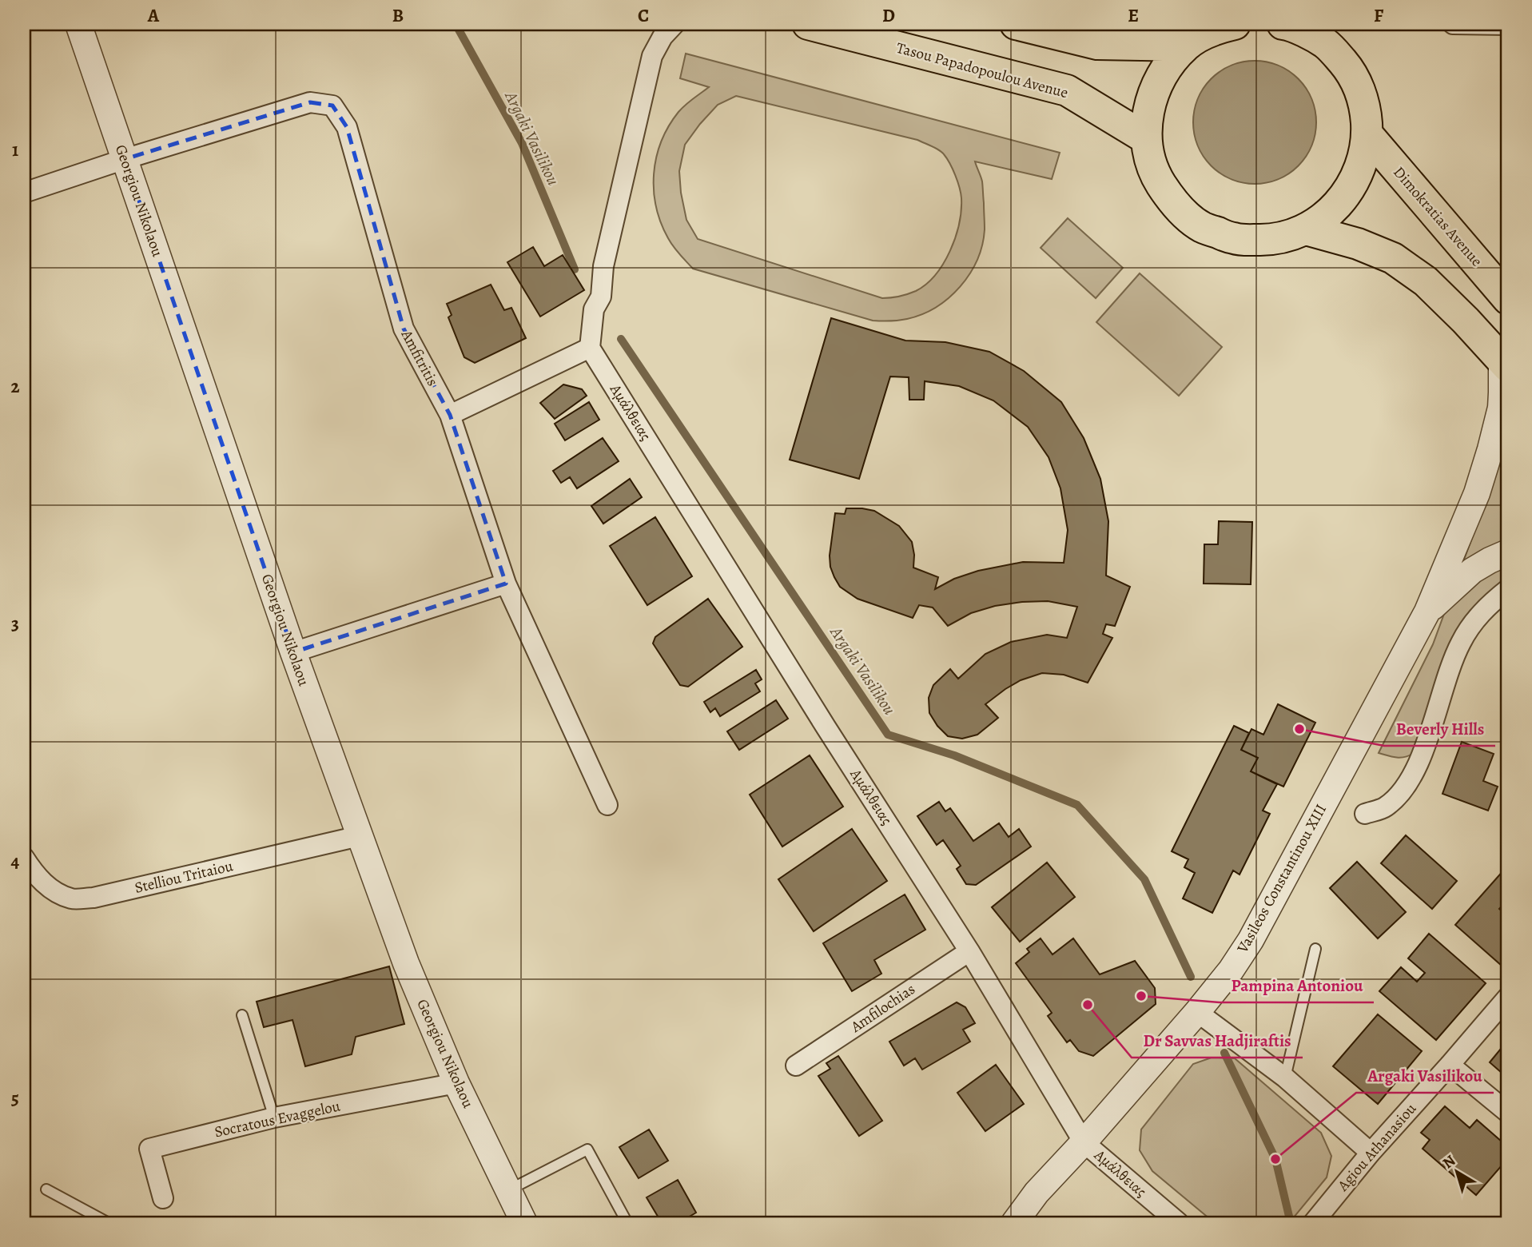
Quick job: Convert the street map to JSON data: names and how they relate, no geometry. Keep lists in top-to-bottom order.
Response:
{
  "streets": {
    "highway": ["Tasou Papadopoulou Avenue", "Dimokratias Avenue"],
    "street": [
      "Georgiou Nikolaou",
      "Amfitritis",
      "Αμάλθειας",
      "Stelliou Tritaiou",
      "Vasileos Constantinou XIII",
      "Amfilochias",
      "Socratous Evaggelou",
      "Agiou Athanasiou"
    ]
  },
  "crossings": [
    ["Georgiou Nikolaou", "Amfitritis"],
    ["Georgiou Nikolaou", "Stelliou Tritaiou"],
    ["Georgiou Nikolaou", "Socratous Evaggelou"],
    ["Αμάλθειας", "Vasileos Constantinou XIII"],
    ["Αμάλθειας", "Amfilochias"]
  ],
  "water": ["Argaki Vasilikou"],
  "places": [
    "Beverly Hills",
    "Pampina Antoniou",
    "Dr Savvas Hadjiraftis",
    "Argaki Vasilikou"
  ],
  "north": "top left",
  "grid": {
    "columns": [
      "A",
      "B",
      "C",
      "D",
      "E",
      "F"
    ],
    "rows": [
      "1",
      "2",
      "3",
      "4",
      "5"
    ]
  }
}
